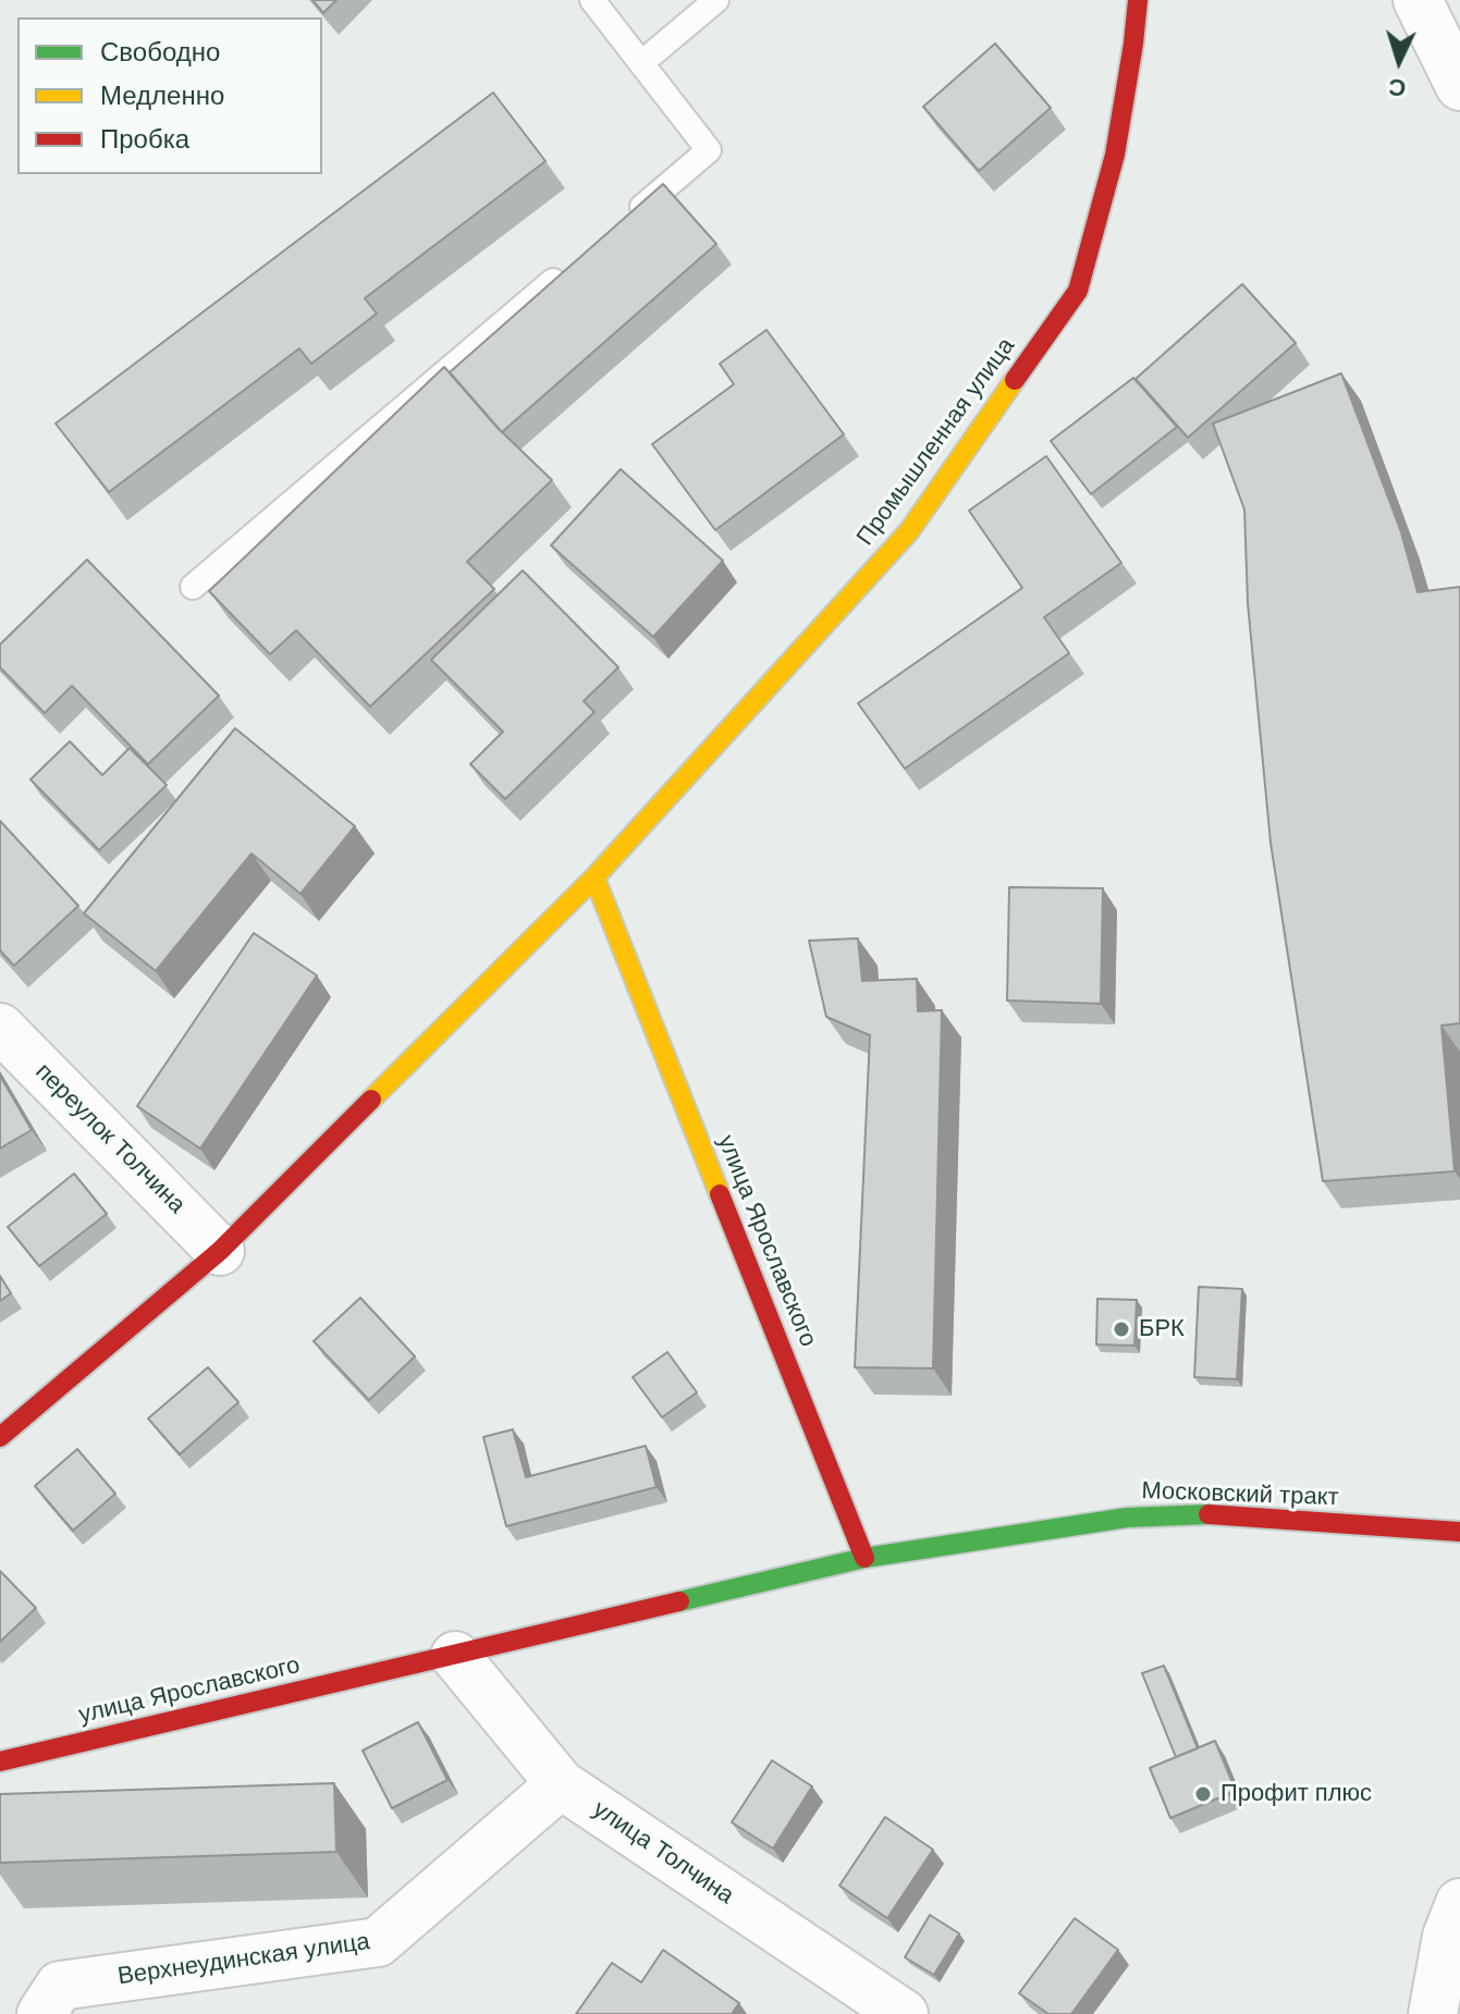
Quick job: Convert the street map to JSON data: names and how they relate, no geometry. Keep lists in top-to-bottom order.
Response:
{
  "streets": {
    "main road": ["Промышленная улица", "улица Ярославского", "Московский тракт"],
    "street": ["переулок Толчина", "улица Толчина", "Верхнеудинская улица"]
  },
  "crossings": [
    ["Промышленная улица", "улица Ярославского"],
    ["улица Ярославского", "Московский тракт"],
    ["улица Ярославского", "улица Толчина"],
    ["улица Толчина", "Верхнеудинская улица"]
  ],
  "places": ["БРК", "Профит плюс"],
  "legend": ["Свободно", "Медленно", "Пробка"],
  "north": "bottom"
}
